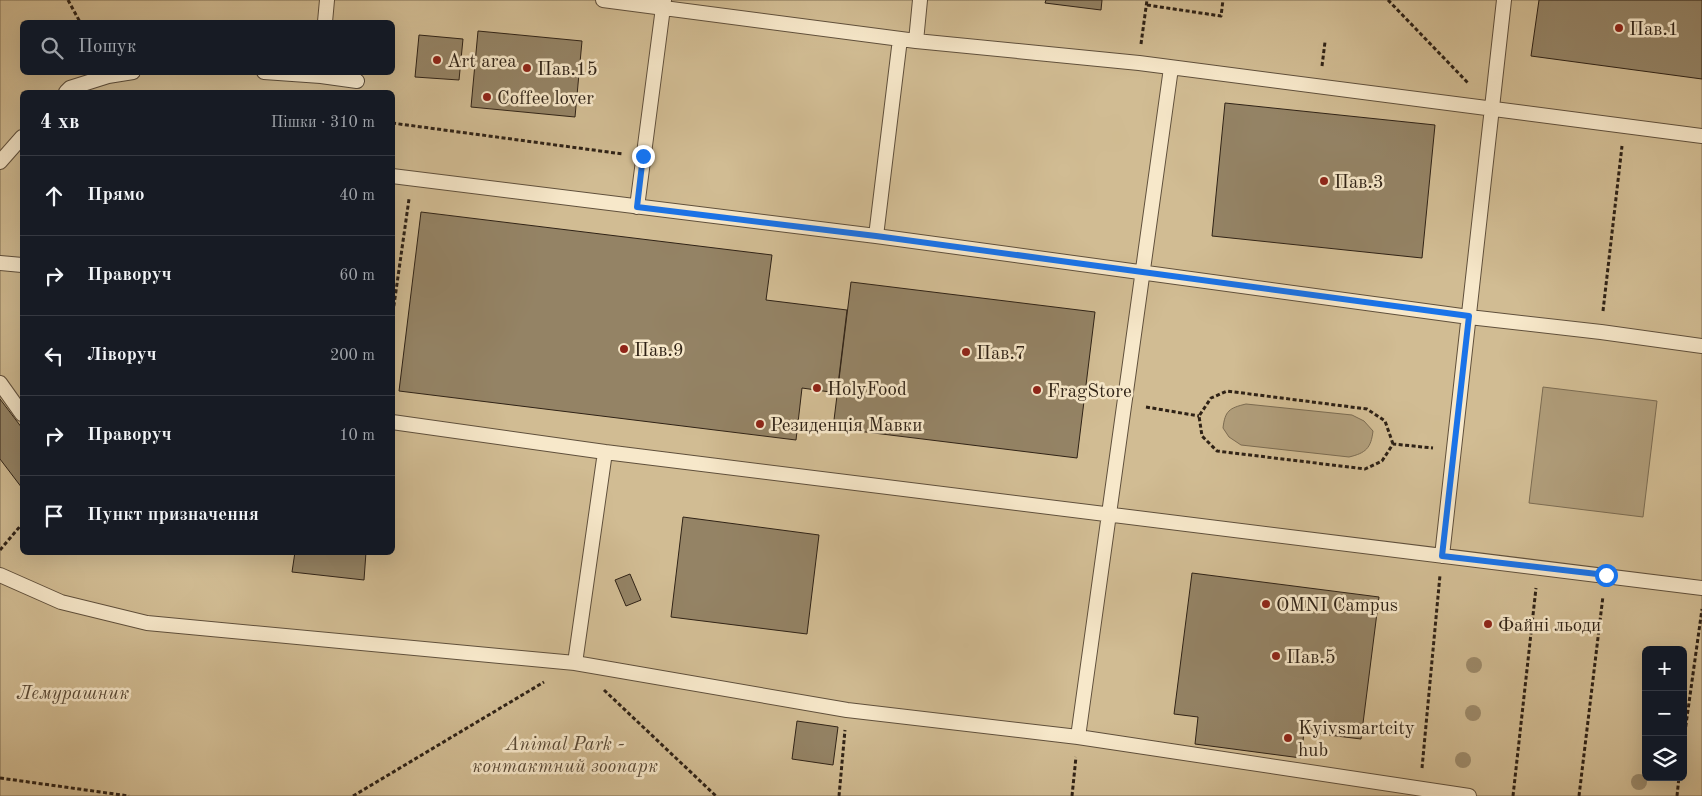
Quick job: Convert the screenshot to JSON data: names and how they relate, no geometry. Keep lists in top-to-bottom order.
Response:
{
  "parks": ["Лемурашник", "Animal Park - контактний зоопарк"],
  "places": [
    "Пав.1",
    "Art area",
    "Пав.15",
    "Coffee lover",
    "Пав.3",
    "Пав.9",
    "Пав.7",
    "HolyFood",
    "FragStore",
    "Резиденція Мавки",
    "OMNI Campus",
    "Файні льоди",
    "Пав.5",
    "Kyivsmartcity hub"
  ],
  "page": {
    "search": "Пошук",
    "heading": ["4 хв", "Пішки · 310 m"],
    "list": [
      ["Прямо", "40 m"],
      ["Праворуч", "60 m"],
      ["Ліворуч", "200 m"],
      ["Праворуч", "10 m"],
      "Пункт призначення"
    ],
    "map_buttons": ["+", "−"]
  }
}
